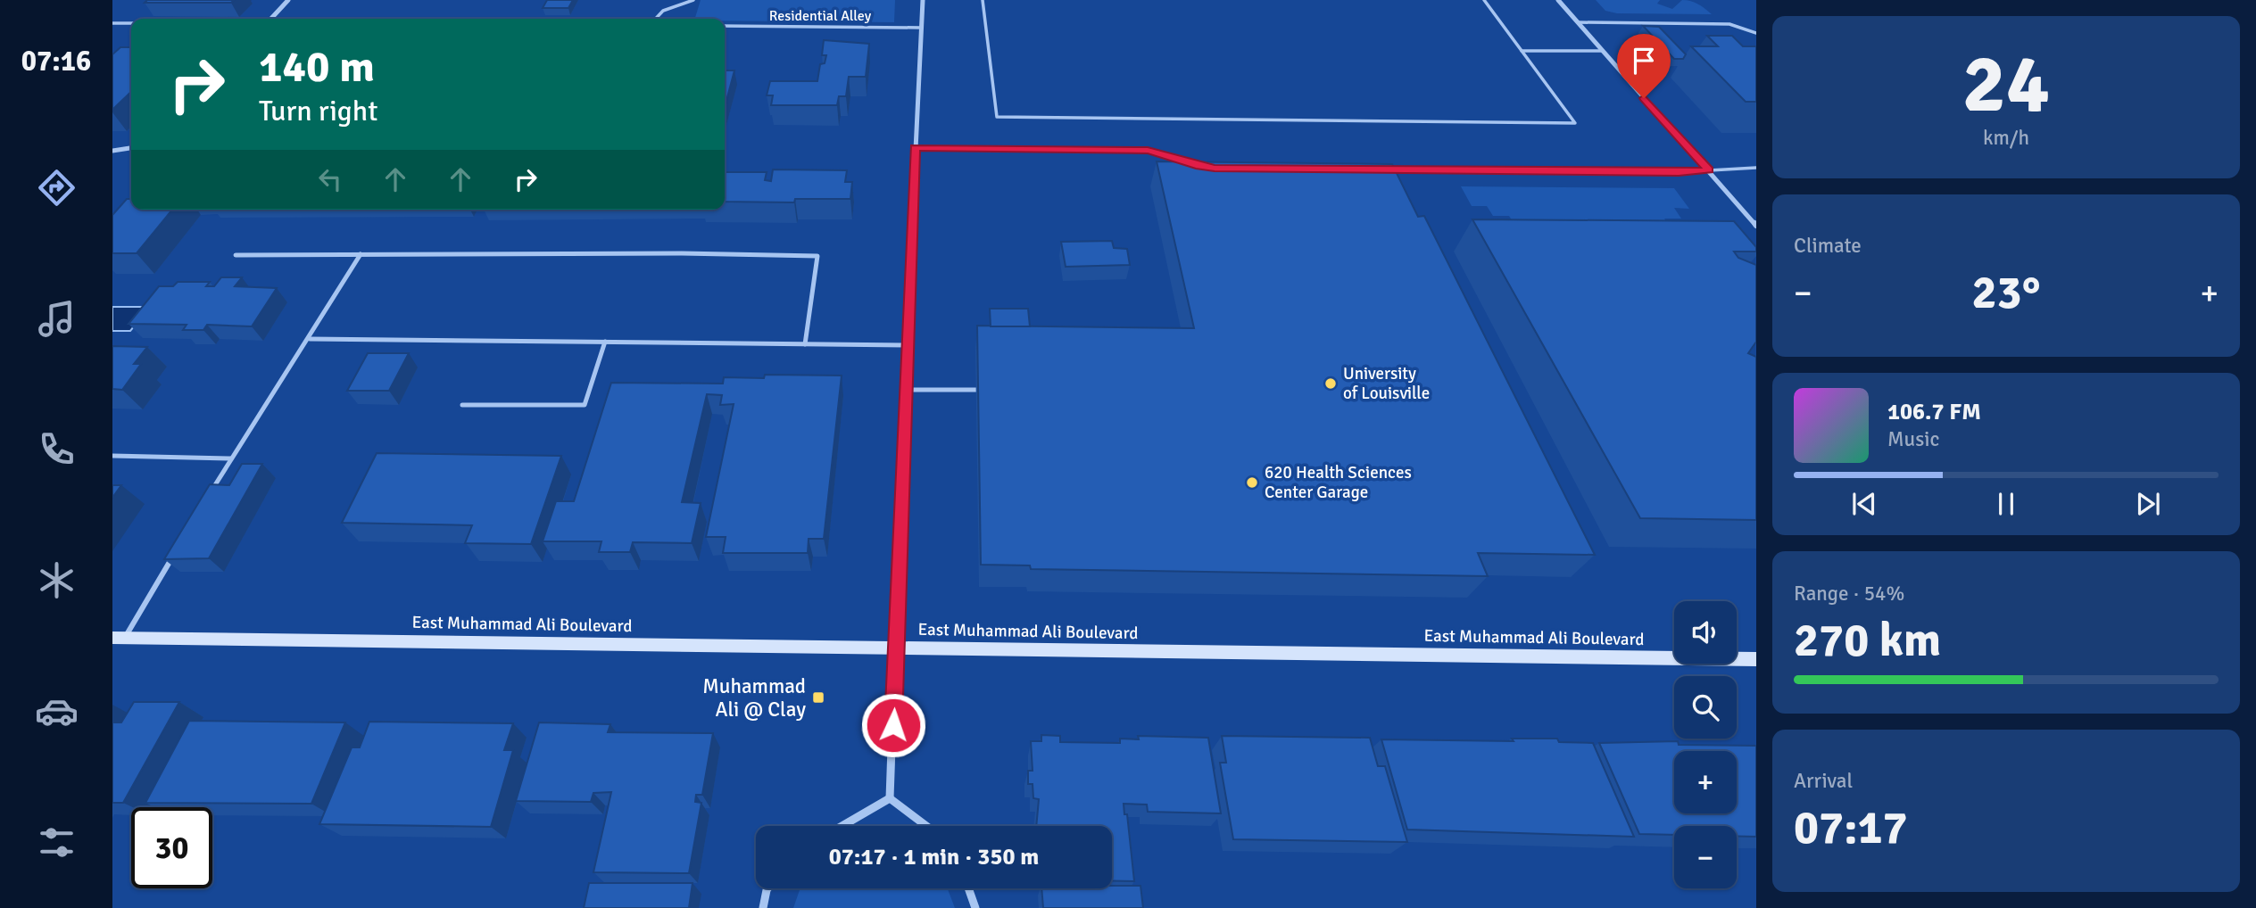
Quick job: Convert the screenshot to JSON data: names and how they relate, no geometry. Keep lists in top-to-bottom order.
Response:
{
  "streets": {
    "street": ["East Muhammad Ali Boulevard"],
    "lane": ["Residential Alley"]
  },
  "places": {
    "other": ["University of Louisville", "620 Health Sciences Center Garage"],
    "transit": ["Muhammad Ali @ Clay"]
  },
  "page": {
    "tabs": "07:16",
    "tile": [
      ["24", "km/h"],
      "Climate",
      ["Range · 54%", "270 km"],
      ["Arrival", "07:17"]
    ],
    "turn": ["140 m", "Turn right"],
    "heat": ["−", "23°", "+"],
    "song": ["106.7 FM", "Music"],
    "map_buttons": ["+", "−"],
    "limit": "30",
    "trip": "07:17 · 1 min · 350 m"
  }
}
